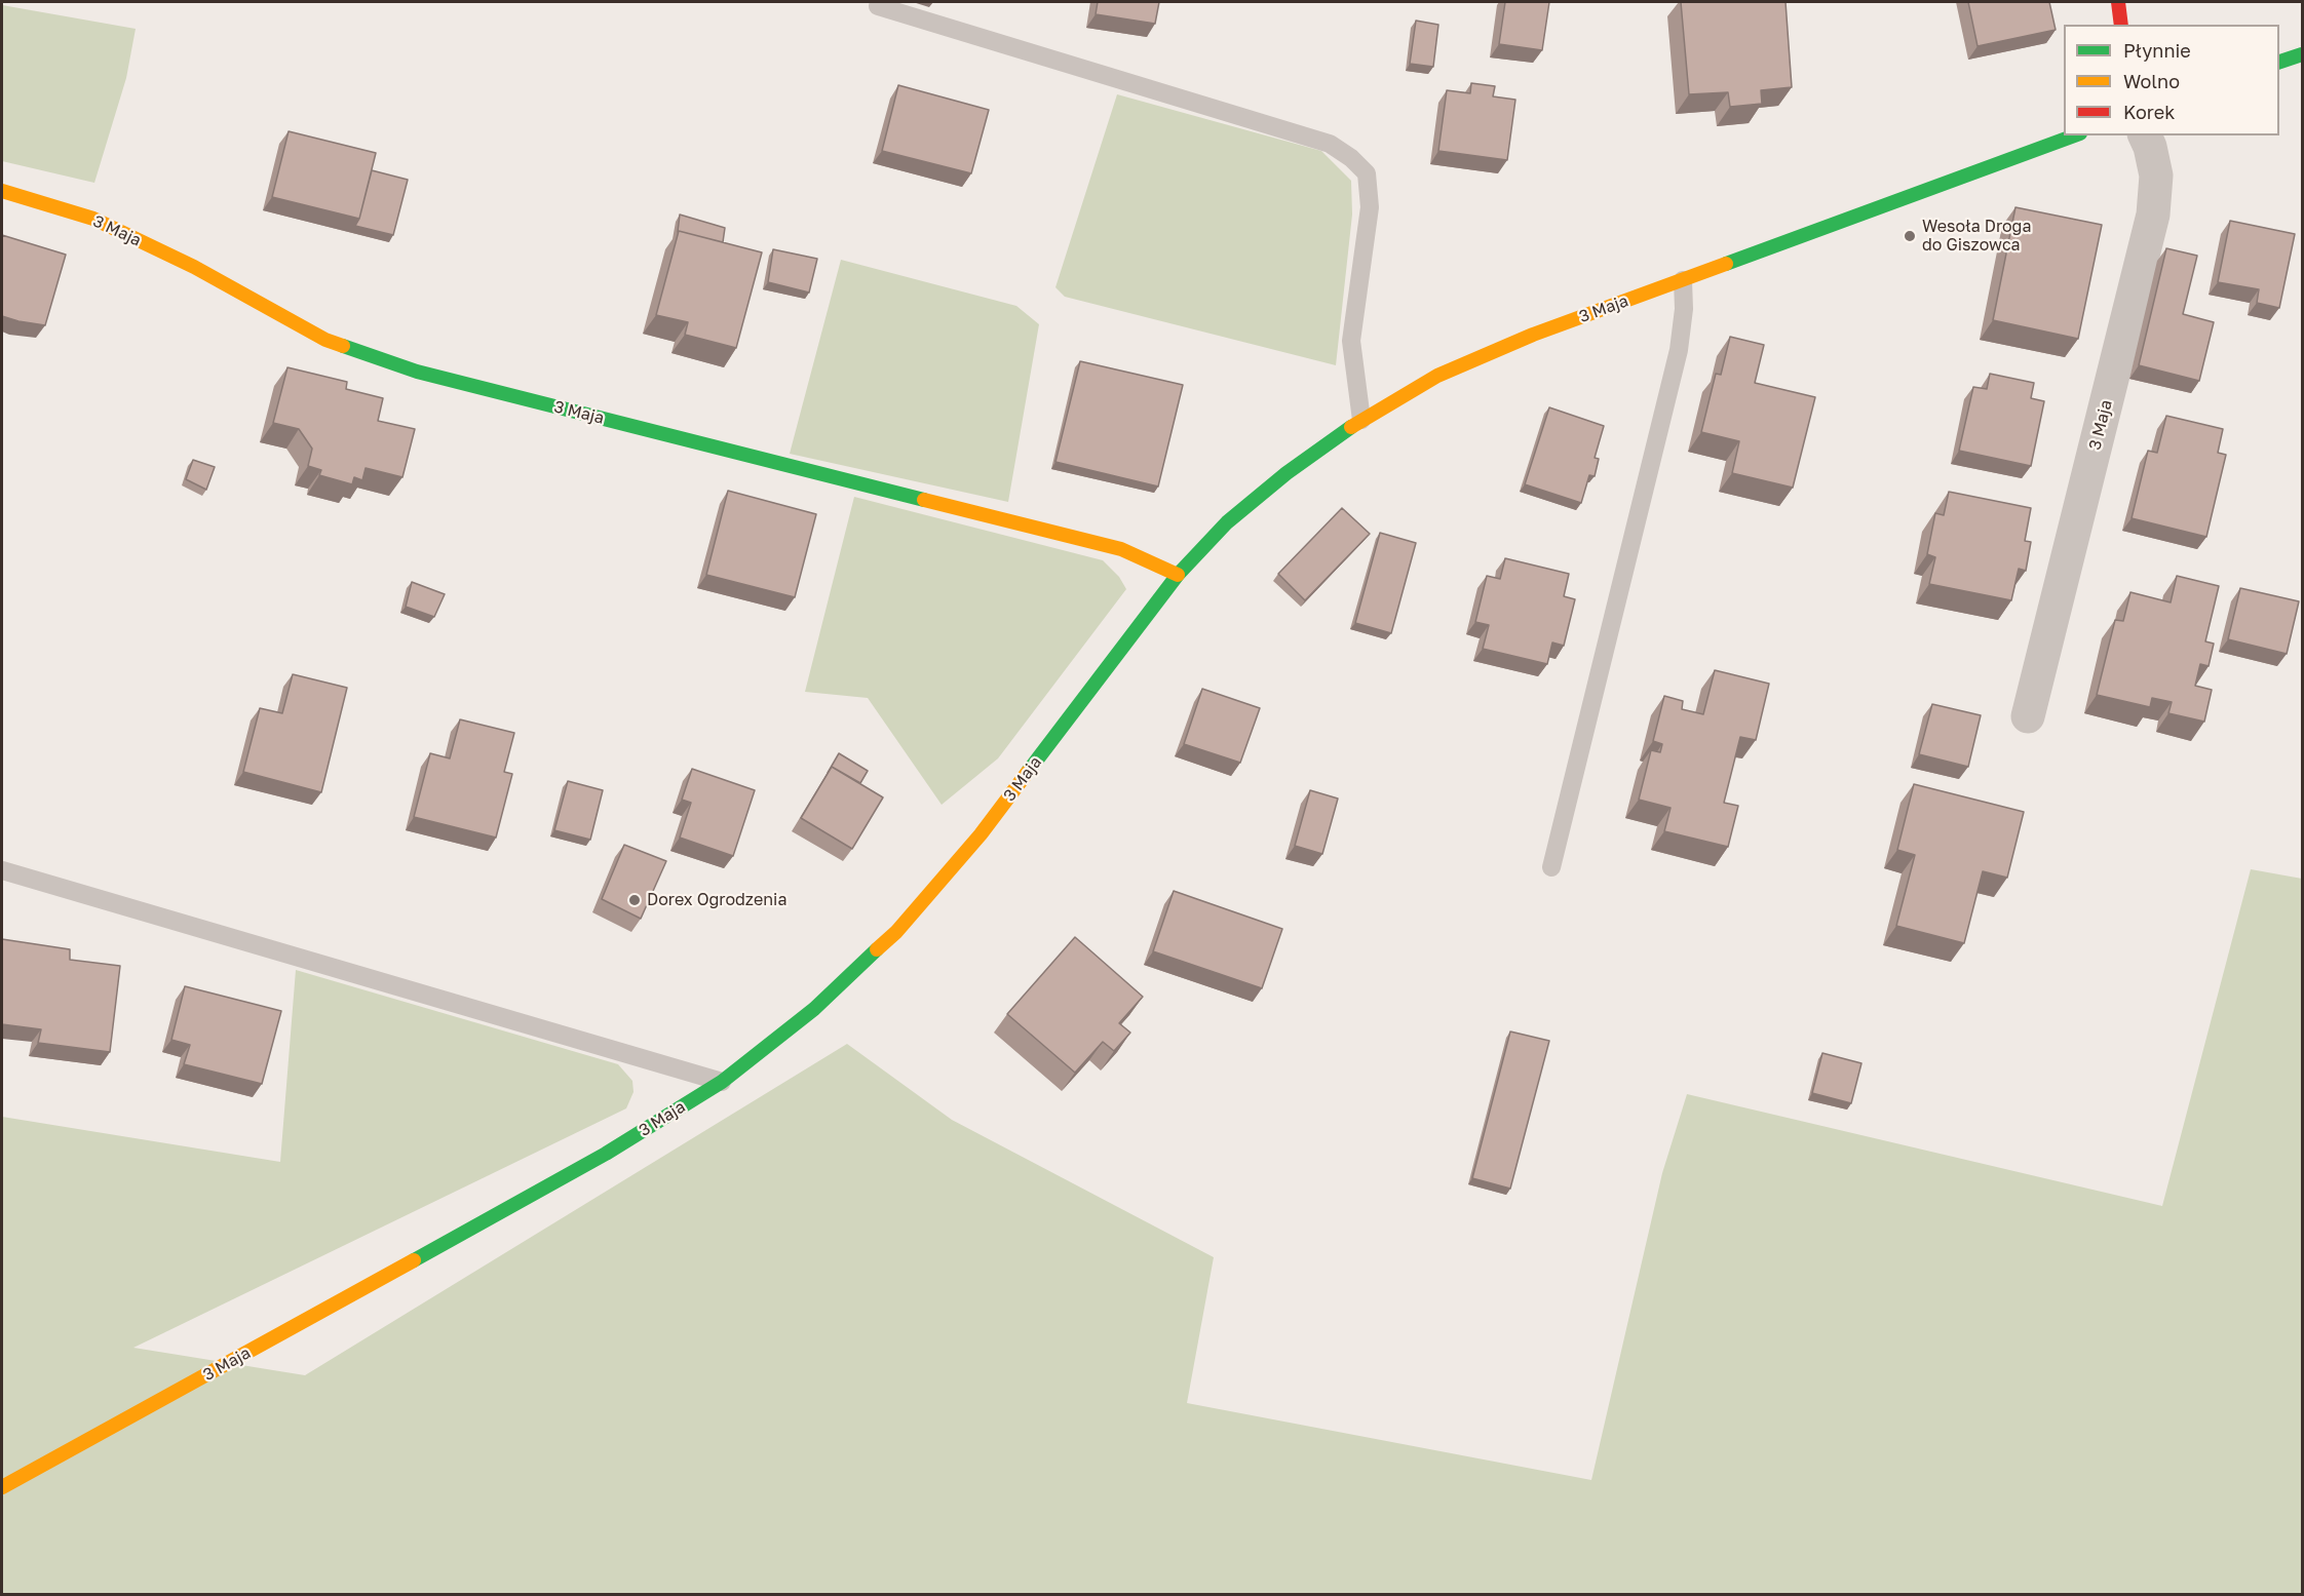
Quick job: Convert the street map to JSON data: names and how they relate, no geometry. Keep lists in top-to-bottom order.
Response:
{
  "streets": {
    "street": ["3 Maja"]
  },
  "places": ["Wesoła Droga do Giszowca", "Dorex Ogrodzenia"],
  "legend": ["Płynnie", "Wolno", "Korek"]
}
